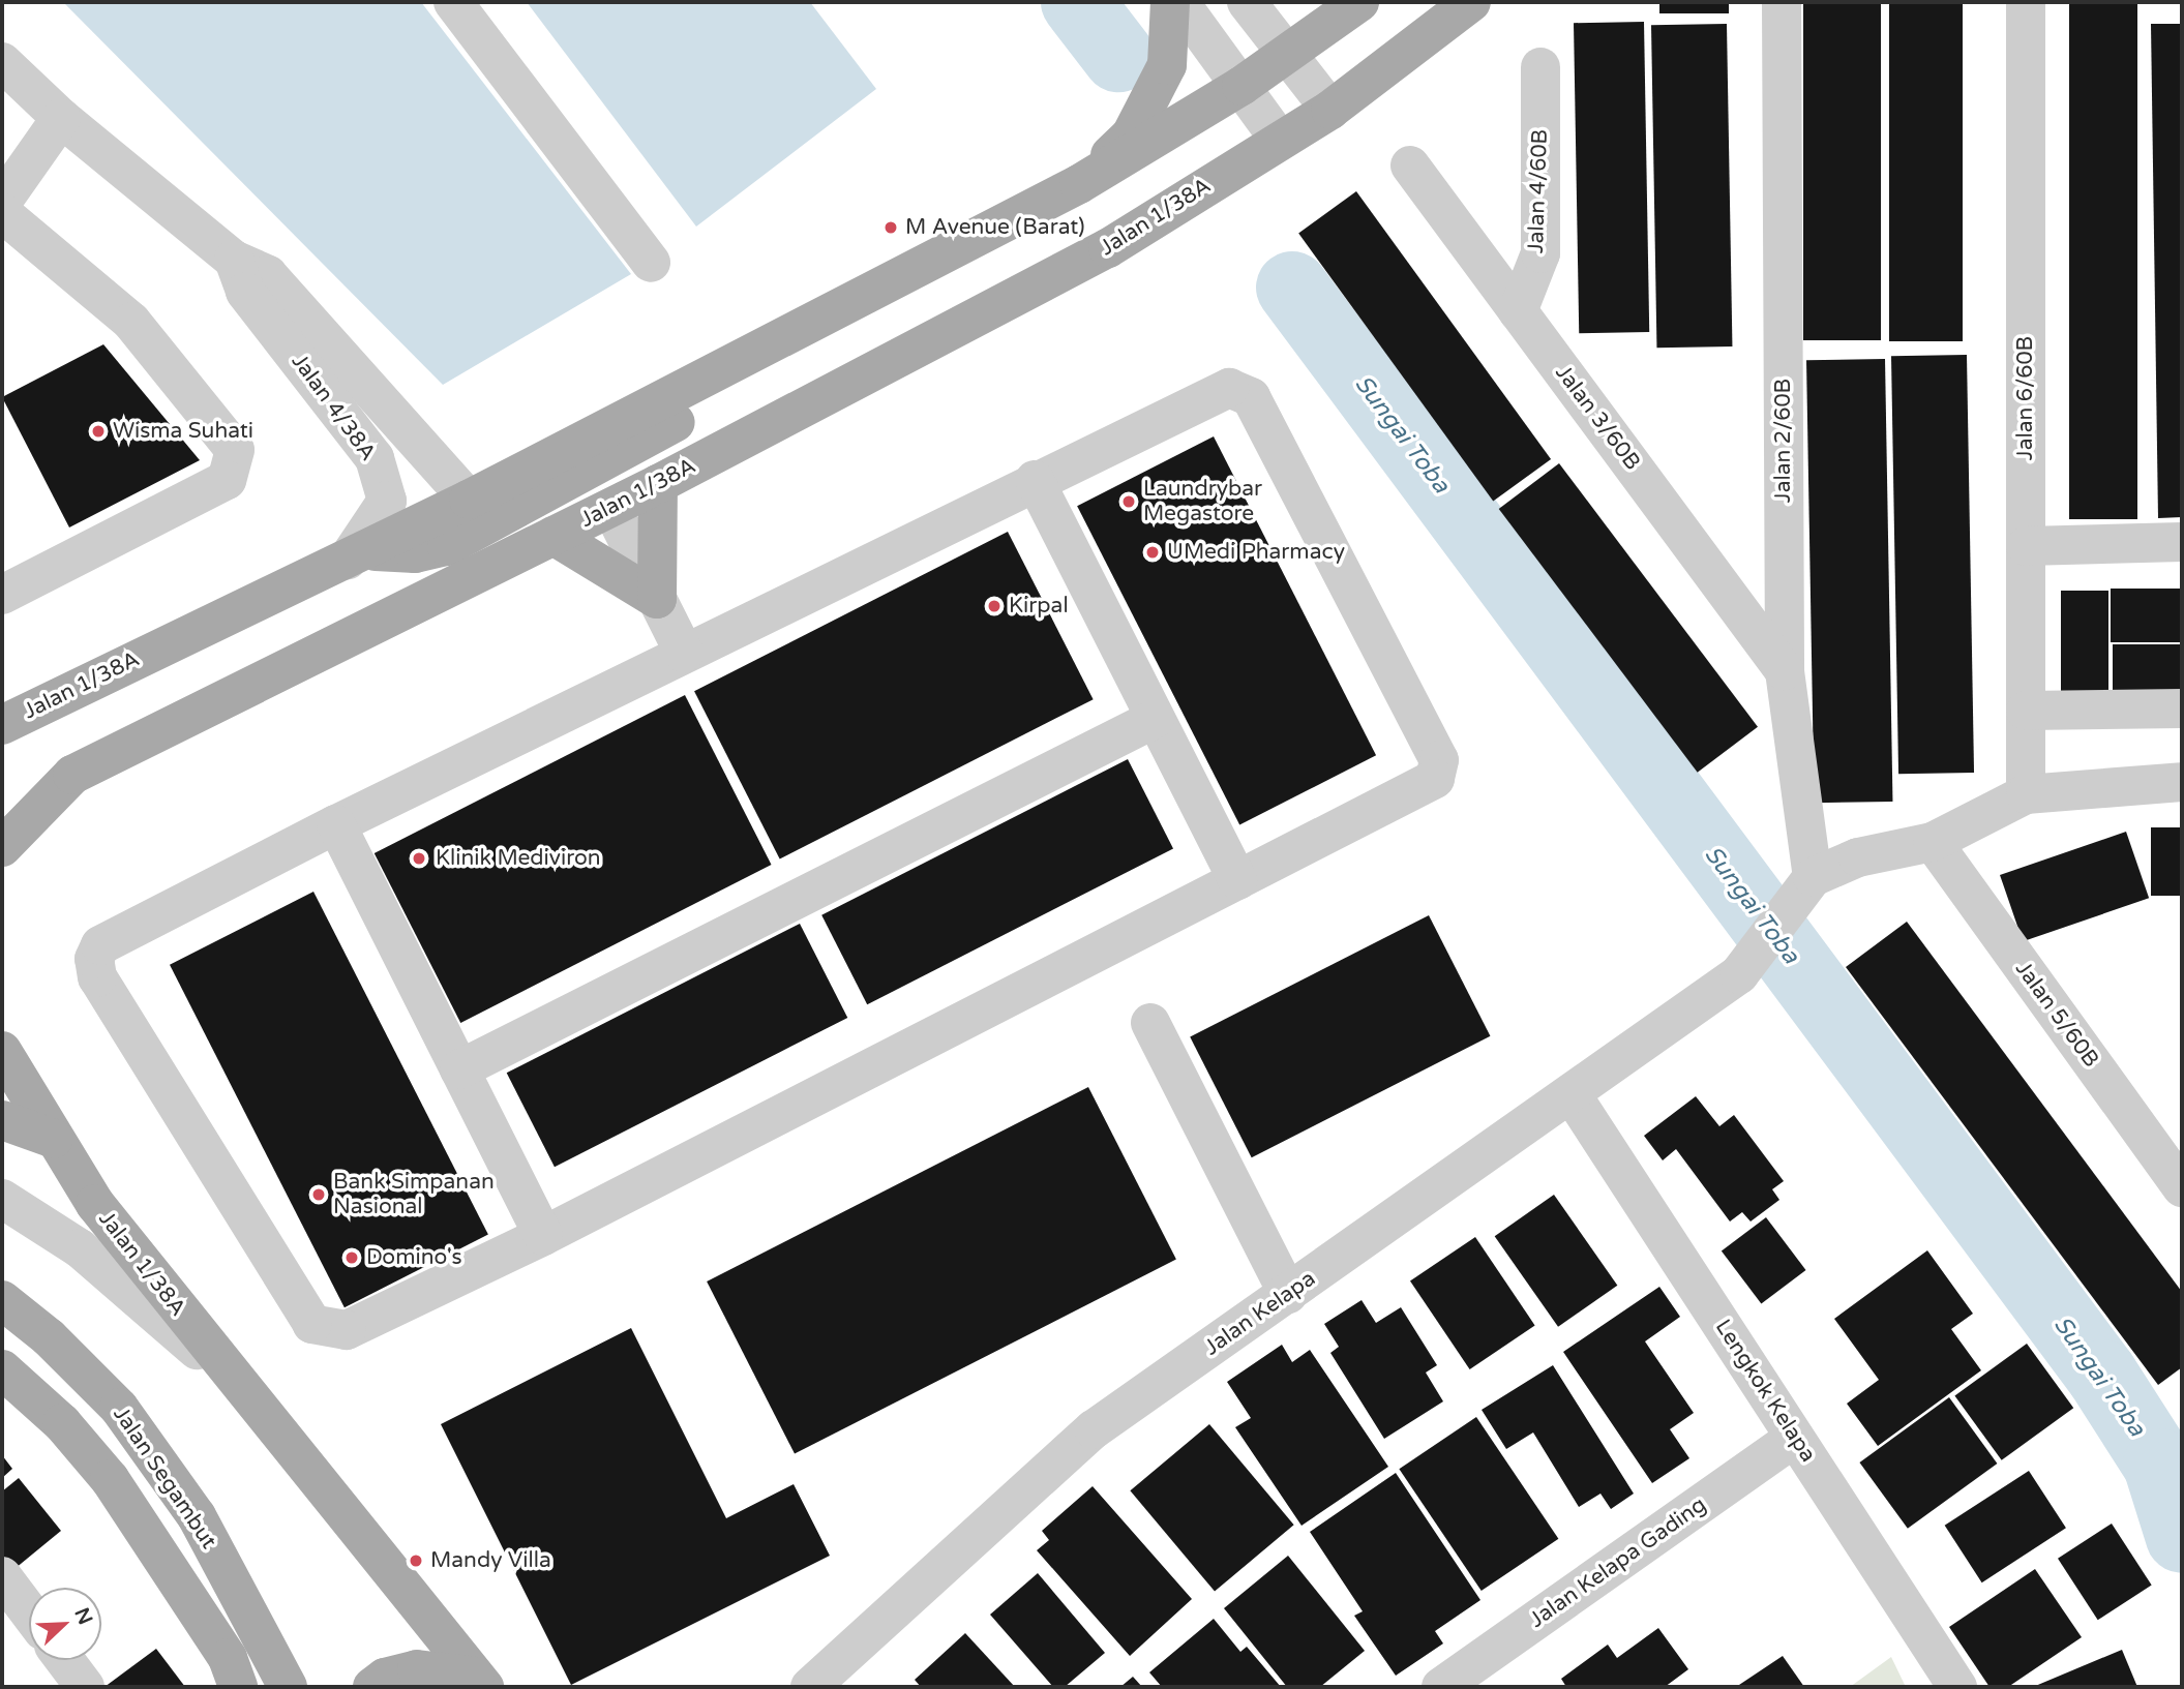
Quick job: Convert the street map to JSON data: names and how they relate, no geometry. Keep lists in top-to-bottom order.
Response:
{
  "streets": {
    "main road": ["Jalan 1/38A", "Jalan Segambut"],
    "street": [
      "Jalan 4/60B",
      "Jalan 6/60B",
      "Jalan 4/38A",
      "Jalan 3/60B",
      "Jalan 2/60B",
      "Jalan 5/60B",
      "Jalan Kelapa",
      "Lengkok Kelapa",
      "Jalan Kelapa Gading"
    ]
  },
  "crossings": [
    ["Jalan 4/60B", "Jalan 3/60B"],
    ["Jalan 1/38A", "Jalan 4/38A"],
    ["Jalan 3/60B", "Jalan 2/60B"],
    ["Jalan 2/60B", "Jalan Kelapa"],
    ["Jalan Kelapa", "Lengkok Kelapa"],
    ["Lengkok Kelapa", "Jalan Kelapa Gading"]
  ],
  "water": ["Sungai Toba"],
  "places": [
    "M Avenue (Barat)",
    "Wisma Suhati",
    "Laundrybar Megastore",
    "UMedi Pharmacy",
    "Kirpal",
    "Klinik Mediviron",
    "Bank Simpanan Nasional",
    "Domino's",
    "Mandy Villa"
  ],
  "north": "top right"
}
